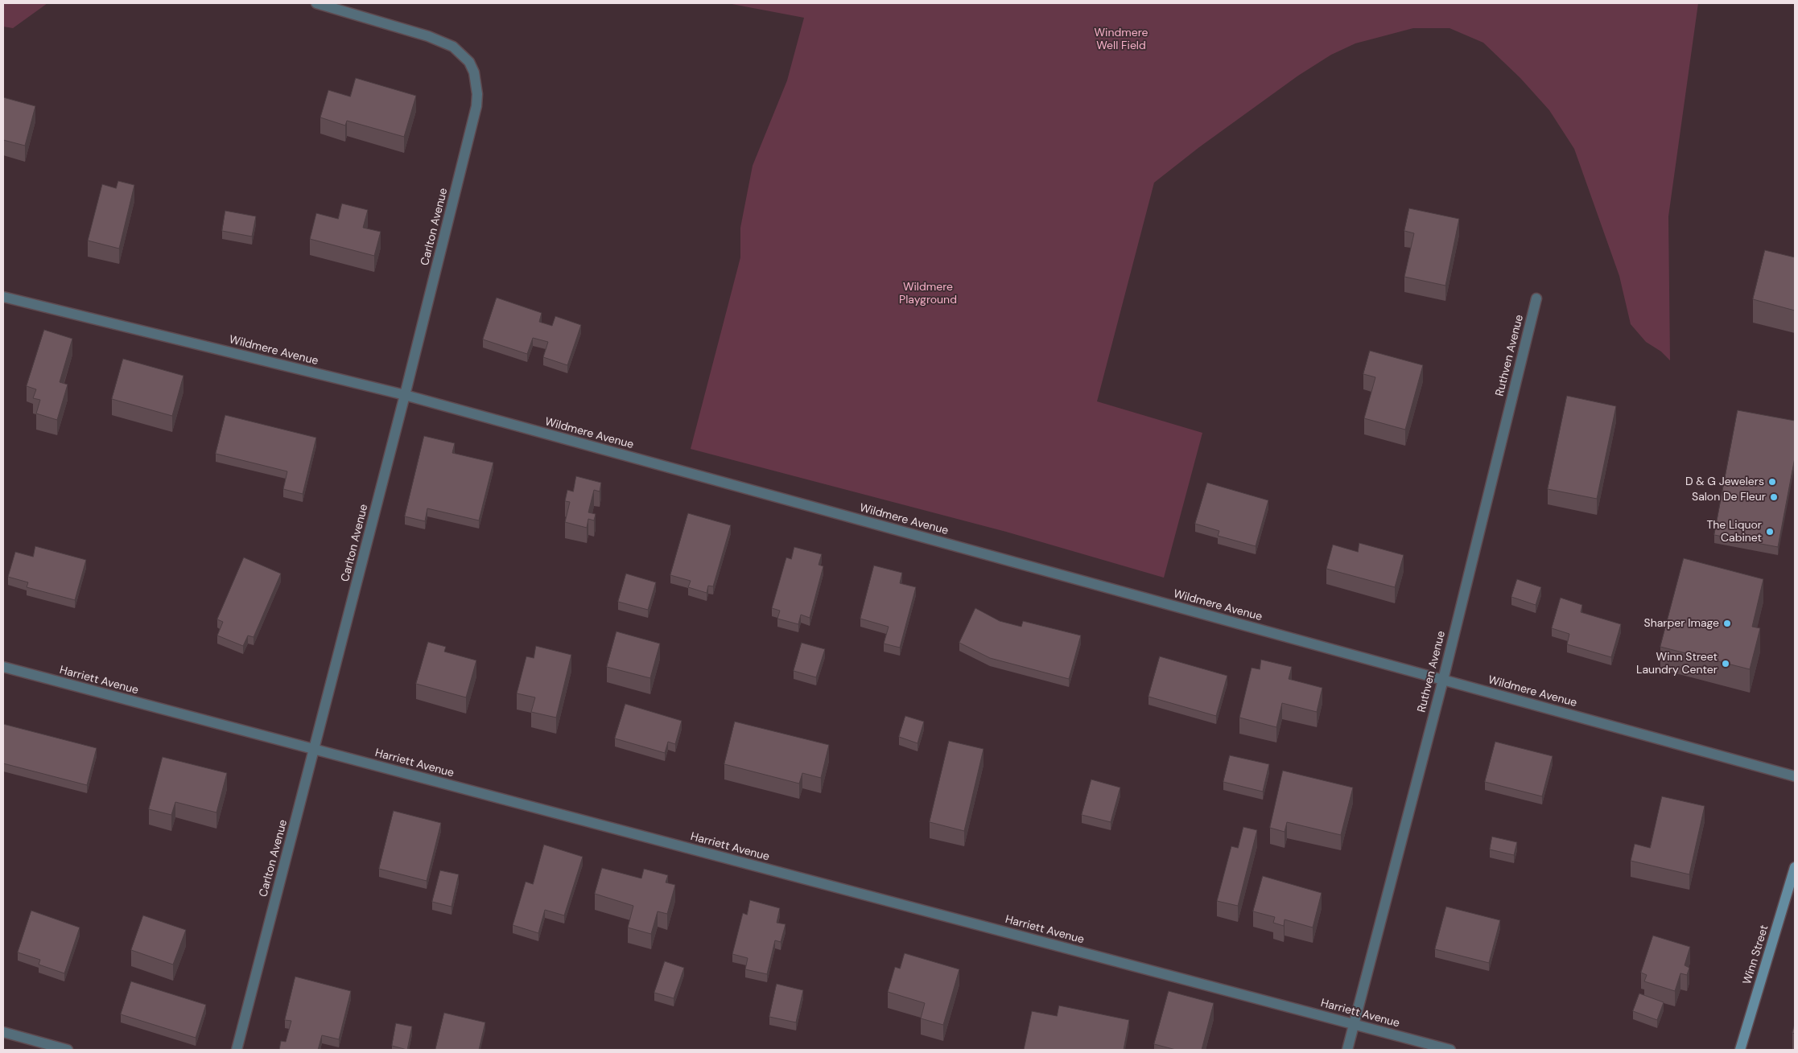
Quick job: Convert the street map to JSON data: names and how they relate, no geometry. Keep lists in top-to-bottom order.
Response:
{
  "streets": {
    "main road": ["Winn Street"],
    "street": [
      "Carlton Avenue",
      "Wildmere Avenue",
      "Ruthven Avenue",
      "Harriett Avenue"
    ]
  },
  "crossings": [
    ["Carlton Avenue", "Wildmere Avenue"],
    ["Carlton Avenue", "Harriett Avenue"],
    ["Wildmere Avenue", "Ruthven Avenue"],
    ["Ruthven Avenue", "Harriett Avenue"]
  ],
  "parks": ["Windmere Well Field", "Wildmere Playground"],
  "places": [
    "D & G Jewelers",
    "Salon De Fleur",
    "The Liquor Cabinet",
    "Sharper Image",
    "Winn Street Laundry Center"
  ]
}
